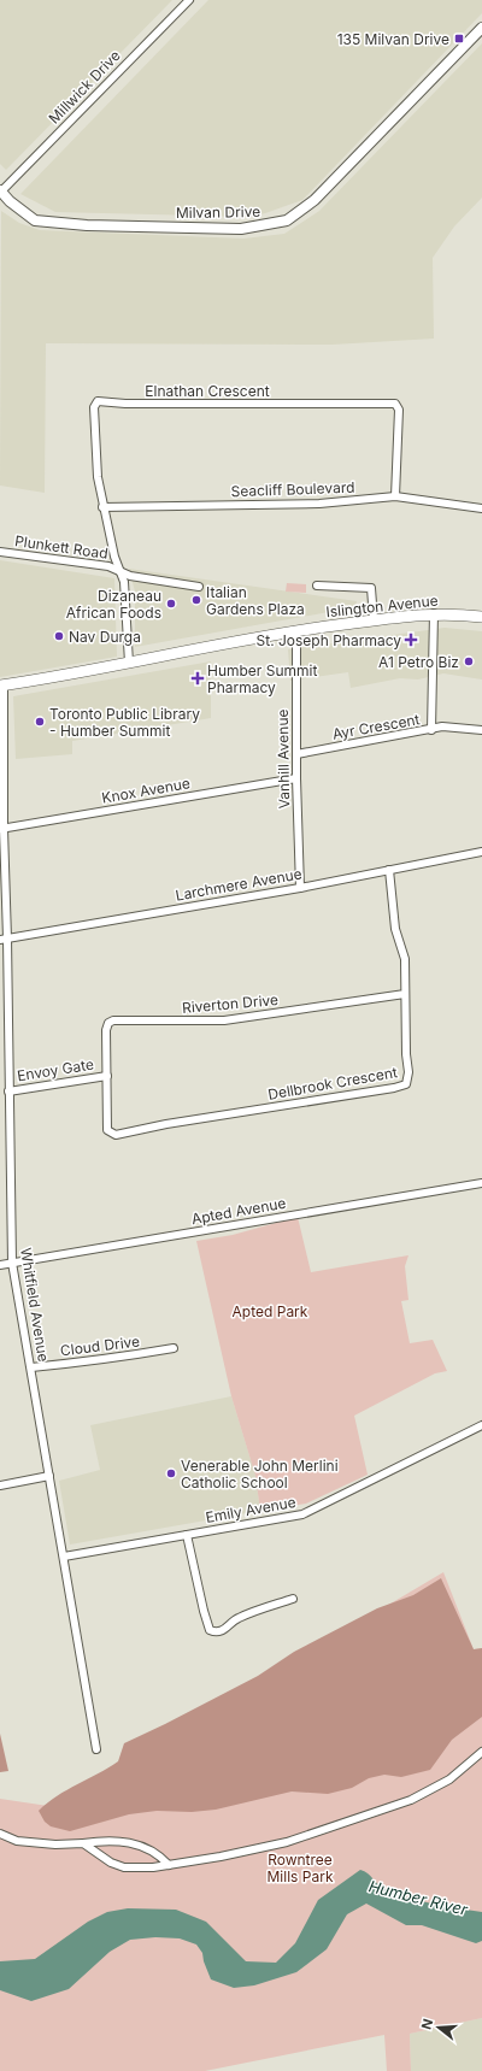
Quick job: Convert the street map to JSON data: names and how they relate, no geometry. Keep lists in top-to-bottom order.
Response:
{
  "streets": {
    "main road": ["Islington Avenue"],
    "street": [
      "Millwick Drive",
      "Milvan Drive",
      "Elnathan Crescent",
      "Seacliff Boulevard",
      "Plunkett Road",
      "Ayr Crescent",
      "Vanhill Avenue",
      "Knox Avenue",
      "Larchmere Avenue",
      "Riverton Drive",
      "Envoy Gate",
      "Dellbrook Crescent",
      "Apted Avenue",
      "Whitfield Avenue",
      "Cloud Drive",
      "Emily Avenue"
    ]
  },
  "crossings": [
    ["Millwick Drive", "Milvan Drive"],
    ["Elnathan Crescent", "Seacliff Boulevard"],
    ["Elnathan Crescent", "Plunkett Road"],
    ["Elnathan Crescent", "Islington Avenue"],
    ["Islington Avenue", "Ayr Crescent"],
    ["Islington Avenue", "Vanhill Avenue"],
    ["Islington Avenue", "Whitfield Avenue"],
    ["Ayr Crescent", "Vanhill Avenue"],
    ["Vanhill Avenue", "Knox Avenue"],
    ["Vanhill Avenue", "Larchmere Avenue"],
    ["Knox Avenue", "Whitfield Avenue"],
    ["Larchmere Avenue", "Dellbrook Crescent"],
    ["Larchmere Avenue", "Whitfield Avenue"],
    ["Riverton Drive", "Envoy Gate"],
    ["Riverton Drive", "Dellbrook Crescent"],
    ["Envoy Gate", "Dellbrook Crescent"],
    ["Envoy Gate", "Whitfield Avenue"],
    ["Apted Avenue", "Whitfield Avenue"],
    ["Whitfield Avenue", "Cloud Drive"],
    ["Whitfield Avenue", "Emily Avenue"]
  ],
  "water": ["Humber River"],
  "parks": ["Apted Park", "Rowntree Mills Park"],
  "places": {
    "transit": ["135 Milvan Drive"],
    "other": [
      "Italian Gardens Plaza",
      "Dizaneau African Foods",
      "Nav Durga",
      "A1 Petro Biz",
      "Toronto Public Library - Humber Summit",
      "Venerable John Merlini Catholic School"
    ],
    "health": ["St. Joseph Pharmacy", "Humber Summit Pharmacy"]
  },
  "north": "left"
}
